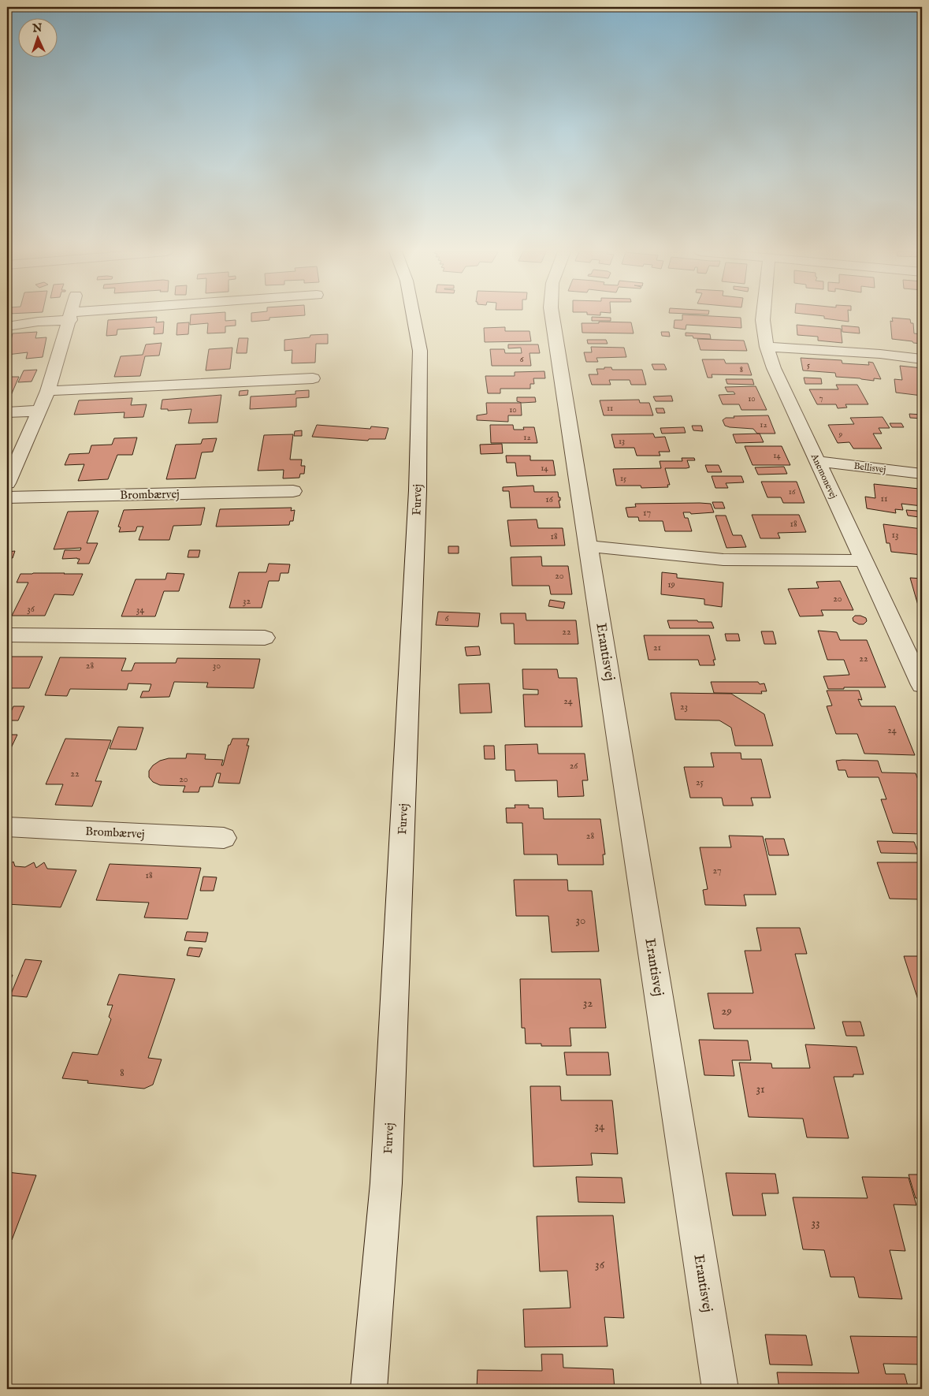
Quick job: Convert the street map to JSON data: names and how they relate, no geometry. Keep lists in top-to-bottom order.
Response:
{
  "streets": {
    "street": [
      "Bellisvej",
      "Anemonevej",
      "Brombærvej",
      "Furvej",
      "Erantisvej"
    ]
  },
  "crossings": [
    ["Bellisvej", "Anemonevej"]
  ],
  "house_numbers": [
    "6",
    "5",
    "8",
    "7",
    "10",
    "11",
    "10",
    "12",
    "9",
    "12",
    "13",
    "14",
    "14",
    "15",
    "16",
    "11",
    "16",
    "17",
    "18",
    "13",
    "18",
    "20",
    "19",
    "20",
    "32",
    "36",
    "34",
    "6",
    "22",
    "21",
    "22",
    "28",
    "30",
    "24",
    "23",
    "24",
    "26",
    "22",
    "20",
    "25",
    "28",
    "27",
    "18",
    "30",
    "32",
    "29",
    "8",
    "31",
    "34",
    "33",
    "36"
  ],
  "north": "top"
}
